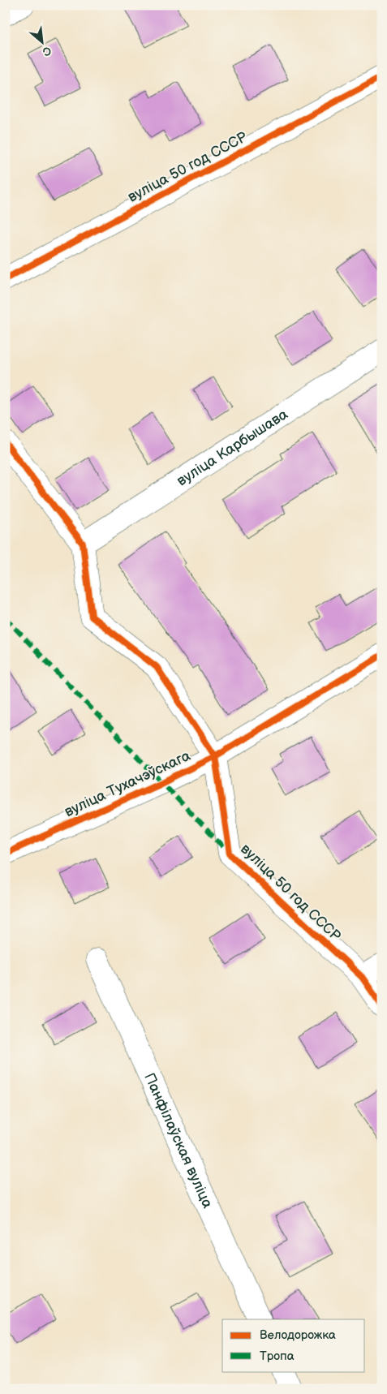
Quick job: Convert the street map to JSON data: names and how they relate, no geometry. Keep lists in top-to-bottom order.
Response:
{
  "streets": {
    "street": [
      "вуліца 50 год СССР",
      "вуліца Карбышава",
      "вуліца Тухачэўскага",
      "Панфілаўская вуліца"
    ]
  },
  "crossings": [
    ["вуліца 50 год СССР", "вуліца Карбышава"],
    ["вуліца 50 год СССР", "вуліца Тухачэўскага"]
  ],
  "legend": ["Велодорожка", "Тропа"],
  "north": "bottom right"
}
